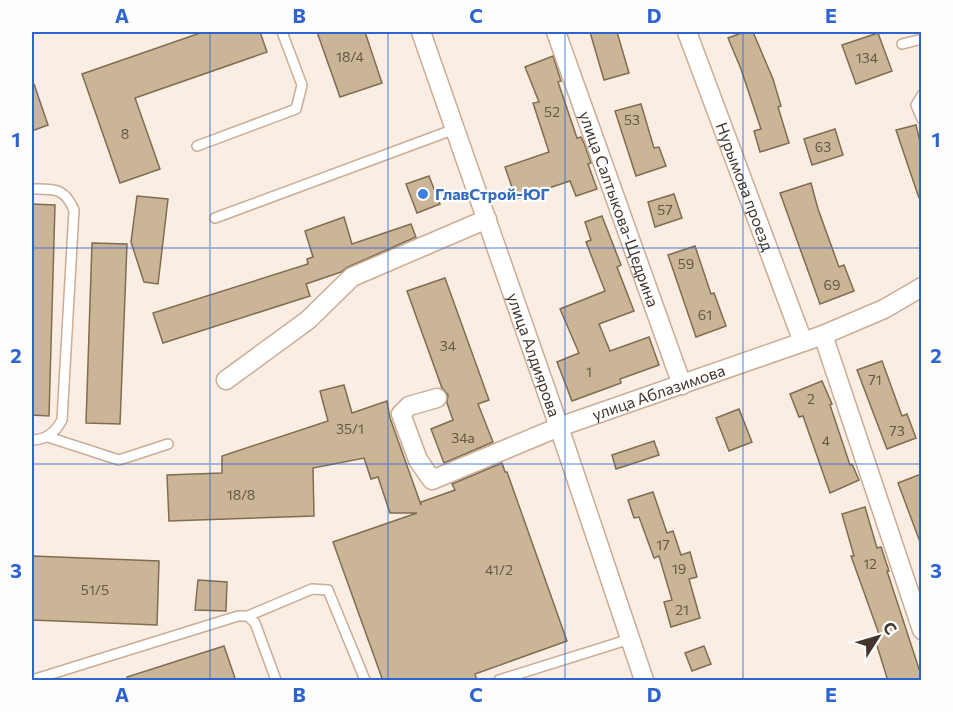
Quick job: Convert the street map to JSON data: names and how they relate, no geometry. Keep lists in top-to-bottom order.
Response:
{
  "streets": {
    "street": [
      "Нурымова проезд",
      "улица Салтыкова-Щедрина",
      "улица Алдиярова",
      "улица Аблазимова"
    ]
  },
  "crossings": [
    ["Нурымова проезд", "улица Аблазимова"],
    ["улица Салтыкова-Щедрина", "улица Аблазимова"],
    ["улица Алдиярова", "улица Аблазимова"]
  ],
  "places": ["ГлавСтрой-ЮГ"],
  "house_numbers": [
    "18/4",
    "134",
    "52",
    "53",
    "8",
    "63",
    "57",
    "59",
    "69",
    "61",
    "34",
    "1",
    "71",
    "2",
    "35/1",
    "73",
    "34а",
    "4",
    "18/8",
    "17",
    "12",
    "19",
    "41/2",
    "51/5",
    "21"
  ],
  "north": "top right",
  "grid": {
    "columns": [
      "A",
      "B",
      "C",
      "D",
      "E"
    ],
    "rows": ["1", "2", "3"]
  }
}
